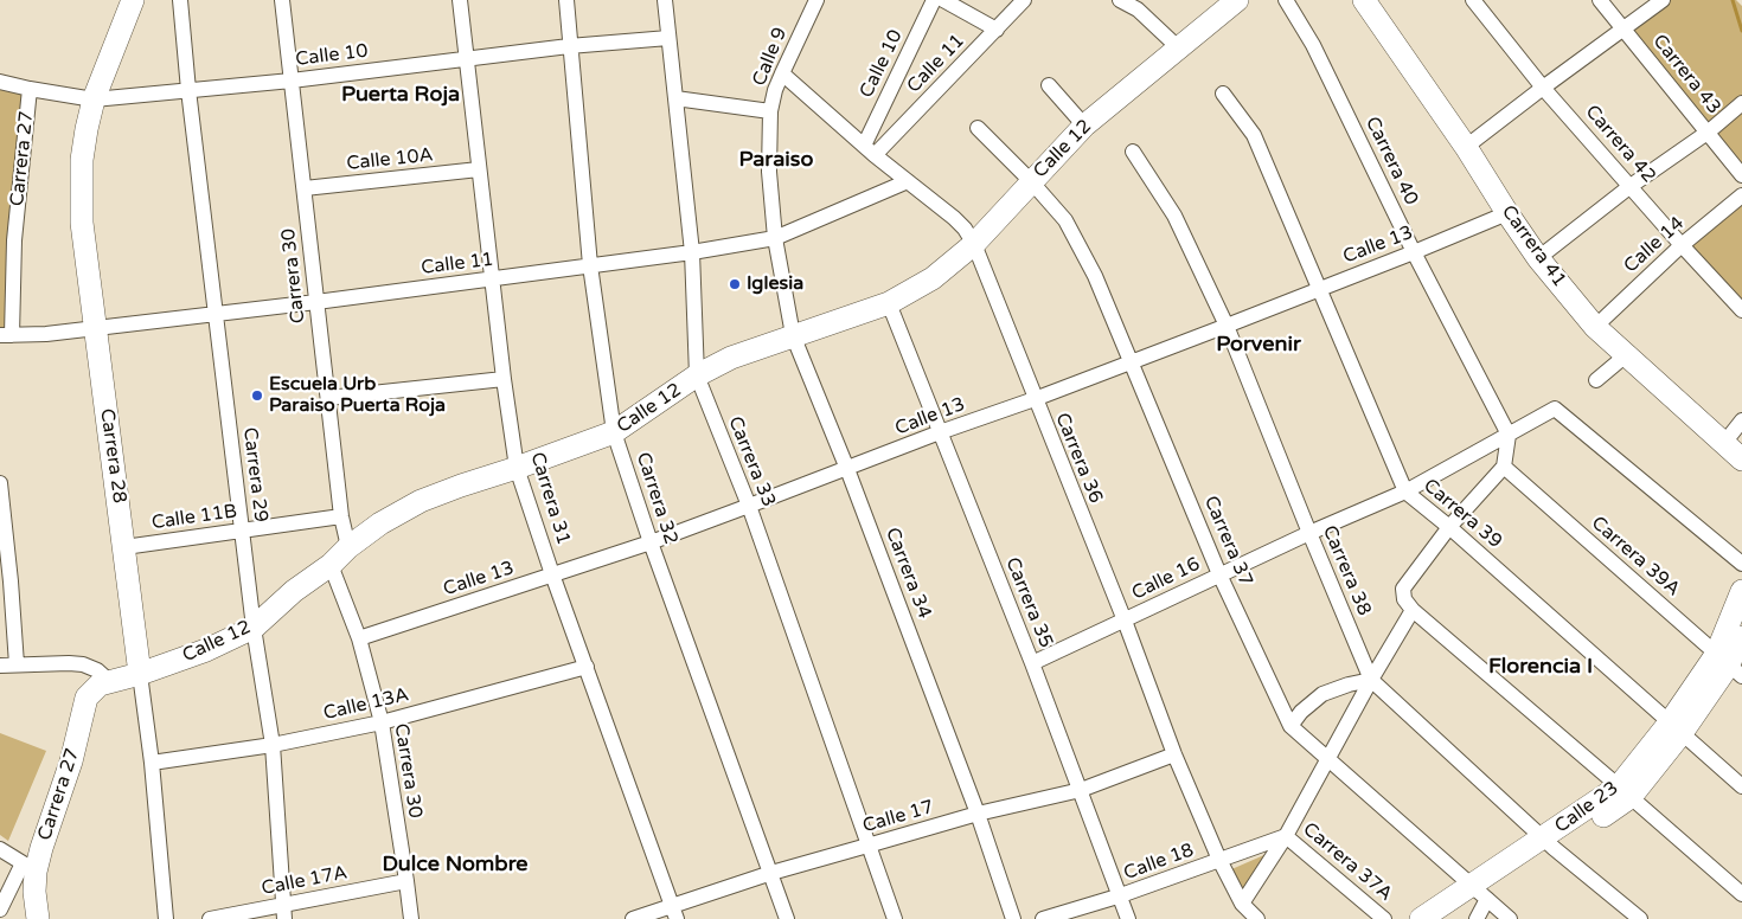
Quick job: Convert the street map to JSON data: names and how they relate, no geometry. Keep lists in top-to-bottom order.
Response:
{
  "streets": {
    "street": [
      "Calle 10",
      "Calle 9",
      "Calle 11",
      "Carrera 43",
      "Carrera 42",
      "Calle 12",
      "Carrera 27",
      "Calle 10A",
      "Carrera 40",
      "Calle 13",
      "Calle 14",
      "Carrera 41",
      "Carrera 30",
      "Carrera 28",
      "Carrera 36",
      "Carrera 33",
      "Carrera 29",
      "Carrera 31",
      "Carrera 32",
      "Carrera 39",
      "Calle 11B",
      "Carrera 37",
      "Carrera 39A",
      "Carrera 38",
      "Carrera 34",
      "Calle 16",
      "Carrera 35",
      "Calle 13A",
      "Calle 23",
      "Calle 17",
      "Calle 18",
      "Carrera 37A",
      "Calle 17A"
    ]
  },
  "crossings": [
    ["Calle 10", "Calle 11"],
    ["Calle 10", "Carrera 27"],
    ["Calle 10", "Carrera 30"],
    ["Calle 10", "Carrera 28"],
    ["Calle 10", "Carrera 36"],
    ["Calle 10", "Carrera 33"],
    ["Calle 10", "Carrera 29"],
    ["Calle 10", "Carrera 31"],
    ["Calle 10", "Carrera 32"],
    ["Calle 9", "Calle 11"],
    ["Calle 9", "Carrera 36"],
    ["Calle 9", "Carrera 34"],
    ["Calle 11", "Carrera 27"],
    ["Calle 11", "Carrera 30"],
    ["Calle 11", "Carrera 28"],
    ["Calle 11", "Carrera 36"],
    ["Calle 11", "Carrera 33"],
    ["Calle 11", "Carrera 29"],
    ["Calle 11", "Carrera 31"],
    ["Calle 11", "Carrera 32"],
    ["Calle 11", "Carrera 34"],
    ["Carrera 42", "Calle 14"],
    ["Calle 12", "Carrera 27"],
    ["Calle 12", "Carrera 30"],
    ["Calle 12", "Carrera 28"],
    ["Calle 12", "Carrera 36"],
    ["Calle 12", "Carrera 33"],
    ["Calle 12", "Carrera 29"],
    ["Calle 12", "Carrera 31"],
    ["Calle 12", "Carrera 32"],
    ["Calle 12", "Carrera 37"],
    ["Calle 12", "Carrera 34"],
    ["Calle 12", "Carrera 35"],
    ["Calle 10A", "Carrera 30"],
    ["Calle 10A", "Carrera 31"],
    ["Carrera 40", "Calle 13"],
    ["Carrera 40", "Calle 16"],
    ["Calle 13", "Carrera 41"],
    ["Calle 13", "Carrera 30"],
    ["Calle 13", "Carrera 36"],
    ["Calle 13", "Carrera 33"],
    ["Calle 13", "Carrera 31"],
    ["Calle 13", "Carrera 32"],
    ["Calle 13", "Carrera 39"],
    ["Calle 13", "Carrera 37"],
    ["Calle 13", "Carrera 38"],
    ["Calle 13", "Carrera 34"],
    ["Calle 13", "Carrera 35"],
    ["Calle 14", "Carrera 41"],
    ["Carrera 30", "Calle 11B"],
    ["Carrera 30", "Calle 13A"],
    ["Carrera 30", "Calle 17A"],
    ["Carrera 28", "Calle 11B"],
    ["Carrera 28", "Calle 13A"],
    ["Carrera 36", "Calle 16"],
    ["Carrera 36", "Calle 17"],
    ["Carrera 36", "Calle 18"],
    ["Carrera 33", "Calle 17"],
    ["Carrera 29", "Calle 11B"],
    ["Carrera 29", "Calle 13A"],
    ["Carrera 29", "Calle 17A"],
    ["Carrera 31", "Calle 13A"],
    ["Carrera 31", "Calle 17"],
    ["Carrera 32", "Calle 17"],
    ["Carrera 39", "Calle 16"],
    ["Carrera 39", "Calle 23"],
    ["Carrera 37", "Calle 16"],
    ["Carrera 37", "Calle 23"],
    ["Carrera 39A", "Calle 23"],
    ["Carrera 38", "Calle 16"],
    ["Carrera 38", "Calle 23"],
    ["Carrera 34", "Calle 17"],
    ["Calle 16", "Carrera 35"],
    ["Carrera 35", "Calle 17"],
    ["Carrera 35", "Calle 18"],
    ["Calle 18", "Carrera 37A"]
  ],
  "districts": [
    "Puerta Roja",
    "Paraiso",
    "Porvenir",
    "Florencia I",
    "Dulce Nombre"
  ],
  "places": ["Iglesia", "Escuela Urb Paraiso Puerta Roja"]
}
